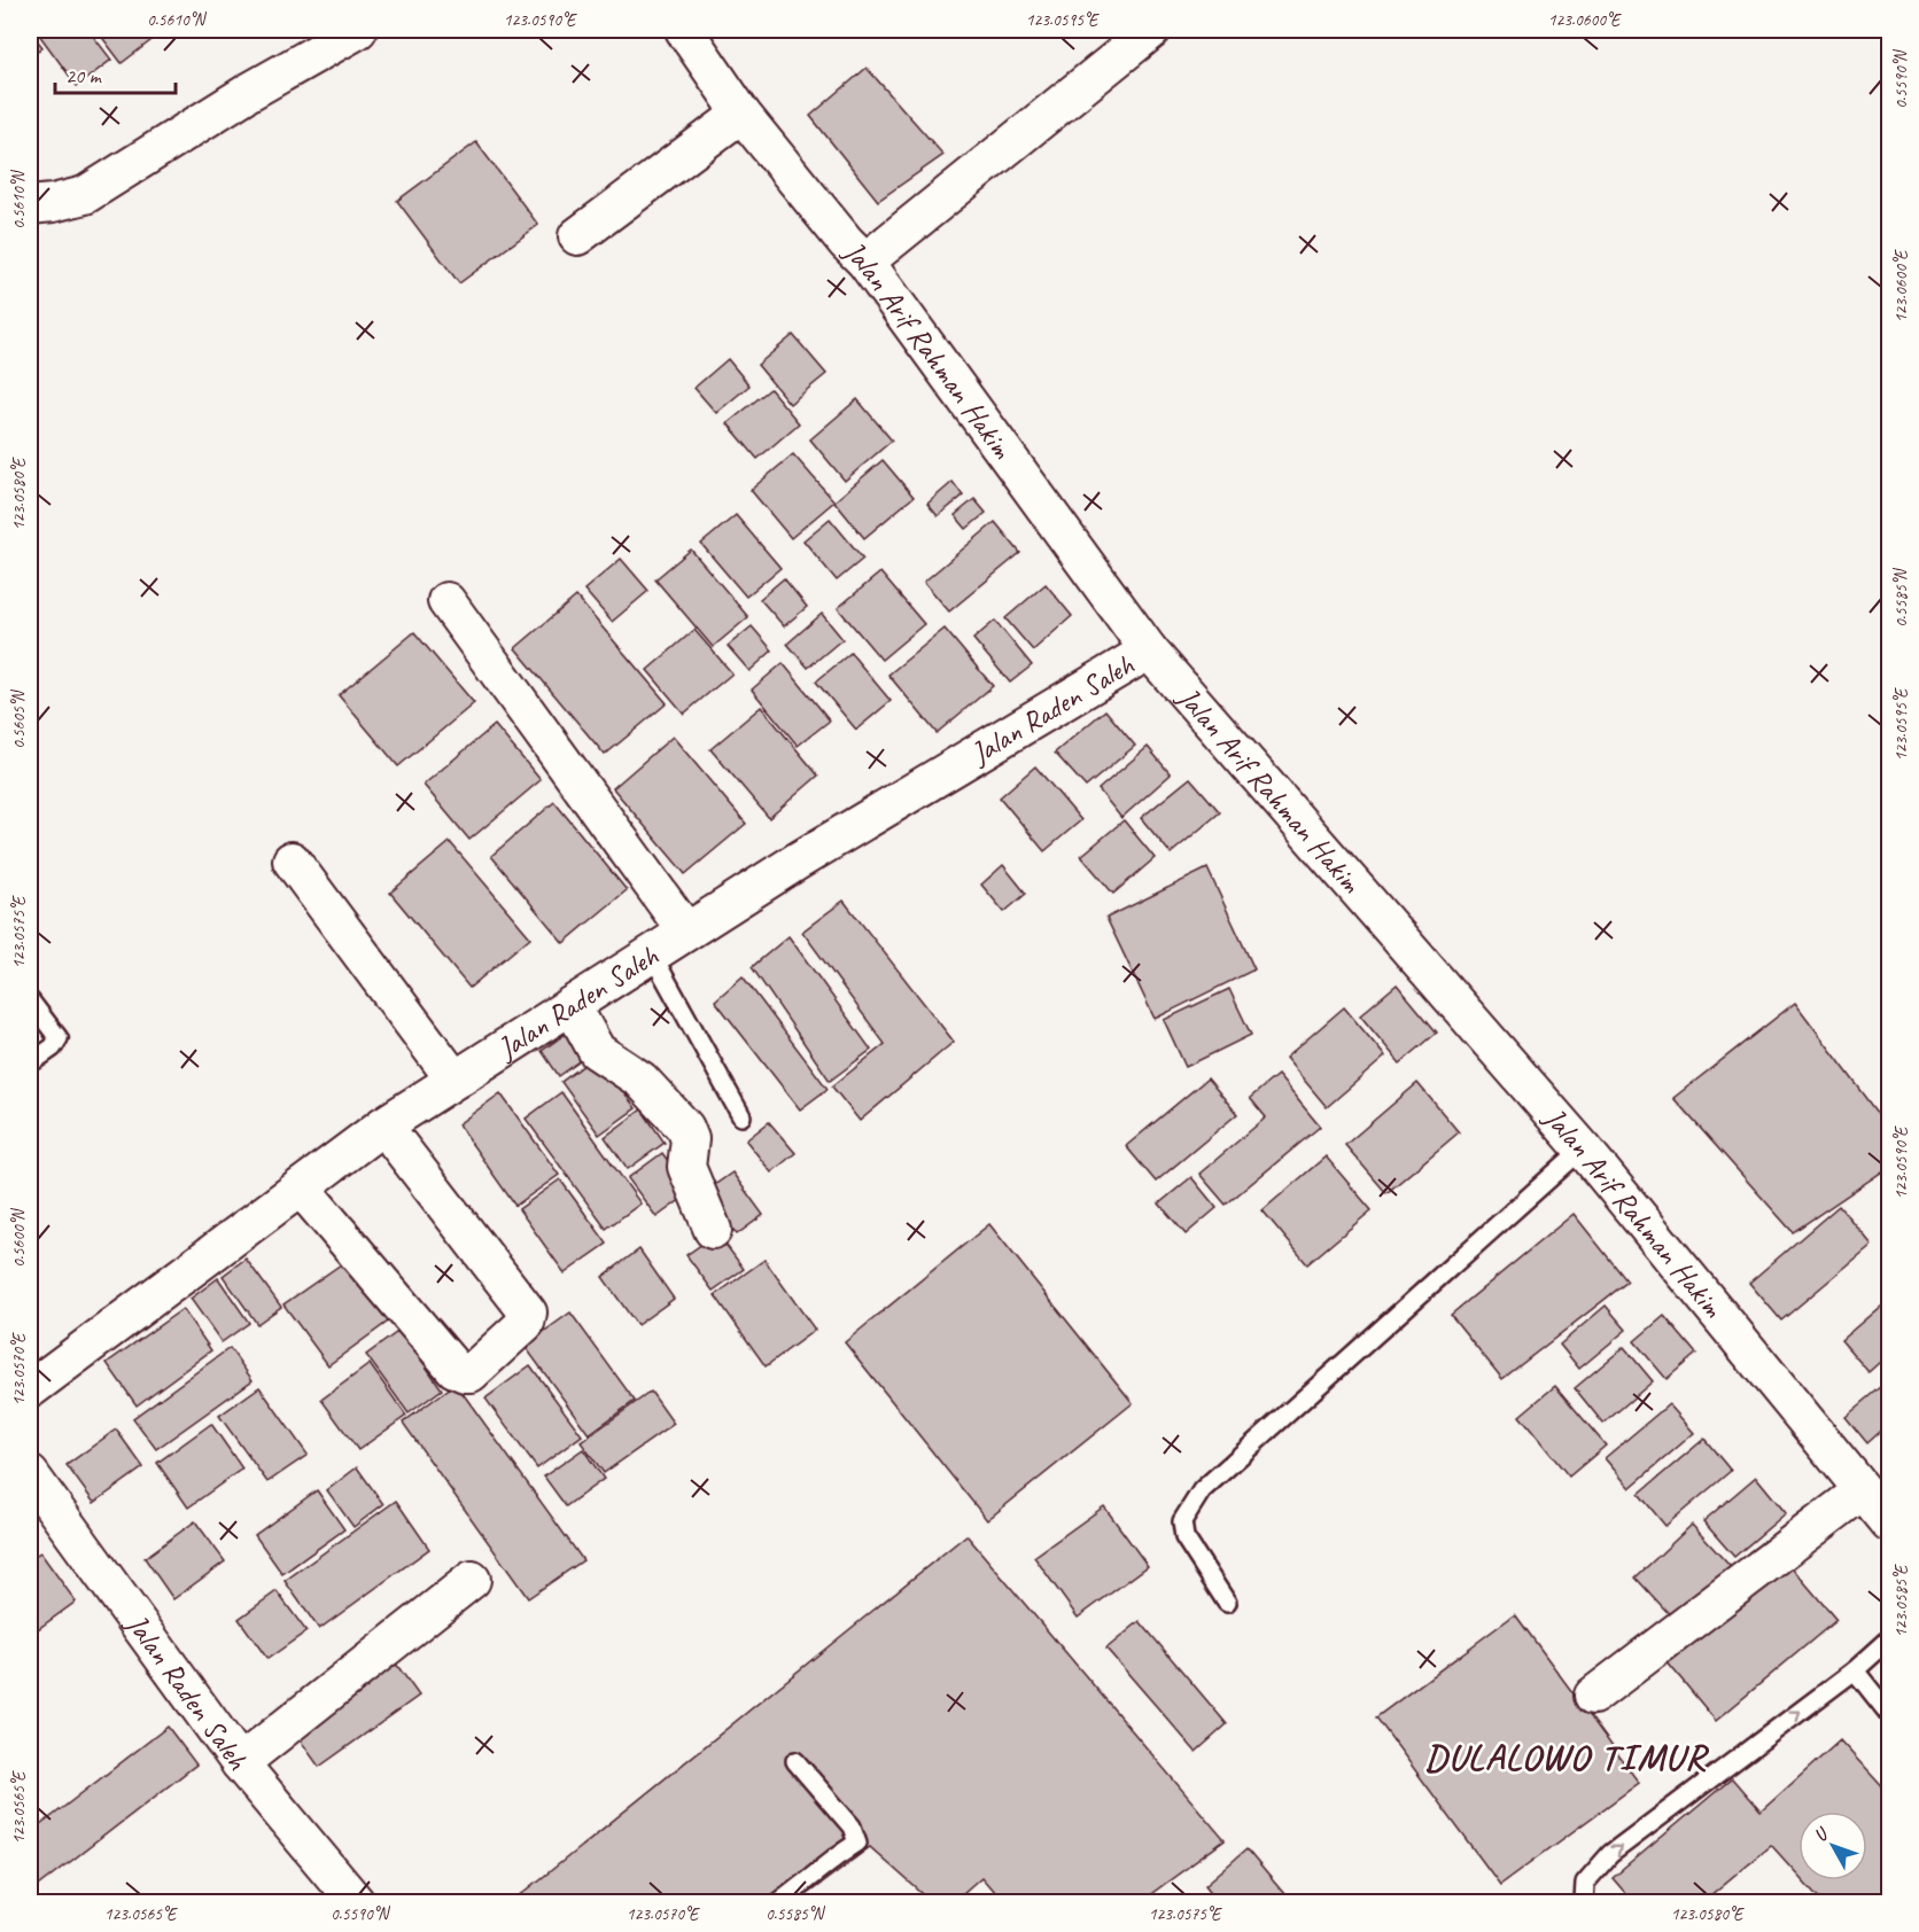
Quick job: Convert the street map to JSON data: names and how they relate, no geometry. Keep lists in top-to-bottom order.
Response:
{
  "streets": {
    "street": ["Jalan Arif Rahman Hakim", "Jalan Raden Saleh"]
  },
  "crossings": [
    ["Jalan Arif Rahman Hakim", "Jalan Raden Saleh"]
  ],
  "districts": ["DULALOWO TIMUR"],
  "scale_bar": "20 m",
  "north": "top left",
  "coordinates": [
    "0.5610°N",
    "123.0590°E",
    "123.0595°E",
    "123.0600°E",
    "0.5590°N",
    "123.0580°E",
    "0.5585°N",
    "0.5605°N",
    "123.0575°E",
    "0.5600°N",
    "123.0570°E",
    "123.0585°E",
    "123.0565°E"
  ]
}
